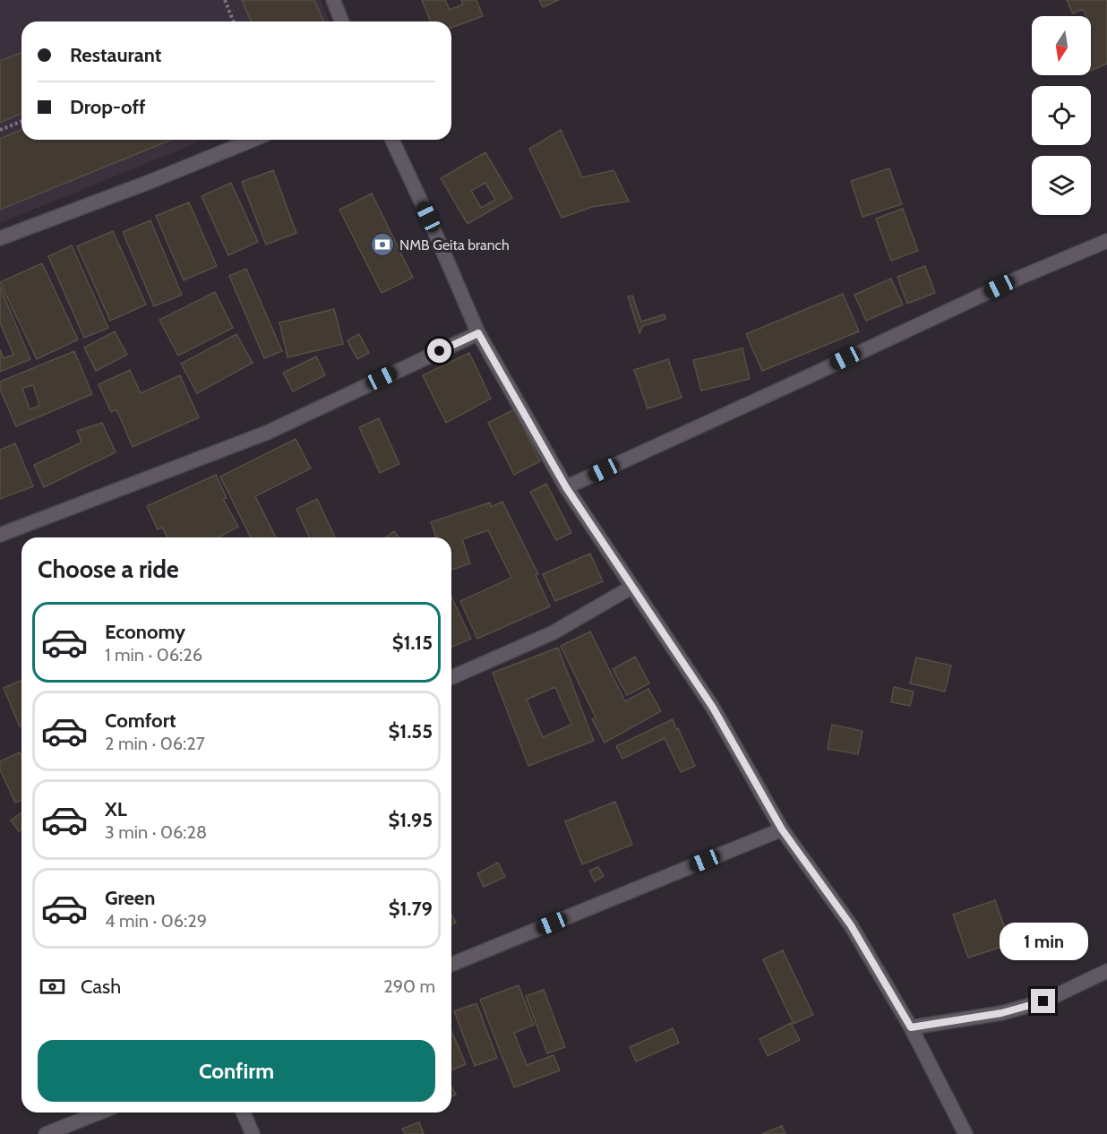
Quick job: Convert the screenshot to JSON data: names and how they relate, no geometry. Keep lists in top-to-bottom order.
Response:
{
  "places": {
    "bank": ["NMB Geita branch"]
  },
  "north": "bottom",
  "page": {
    "banner": ["Restaurant", "Drop-off"],
    "heading": "Choose a ride",
    "list": [
      {
        "name": "Economy",
        "note": "1 min · 06:26",
        "value": "$1.15"
      },
      {
        "name": "Comfort",
        "note": "2 min · 06:27",
        "value": "$1.55"
      },
      {
        "name": "XL",
        "note": "3 min · 06:28",
        "value": "$1.95"
      },
      {
        "name": "Green",
        "note": "4 min · 06:29",
        "value": "$1.79"
      }
    ],
    "bubble": "1 min",
    "pay": ["Cash", "290 m"],
    "buttons": "Confirm"
  }
}
